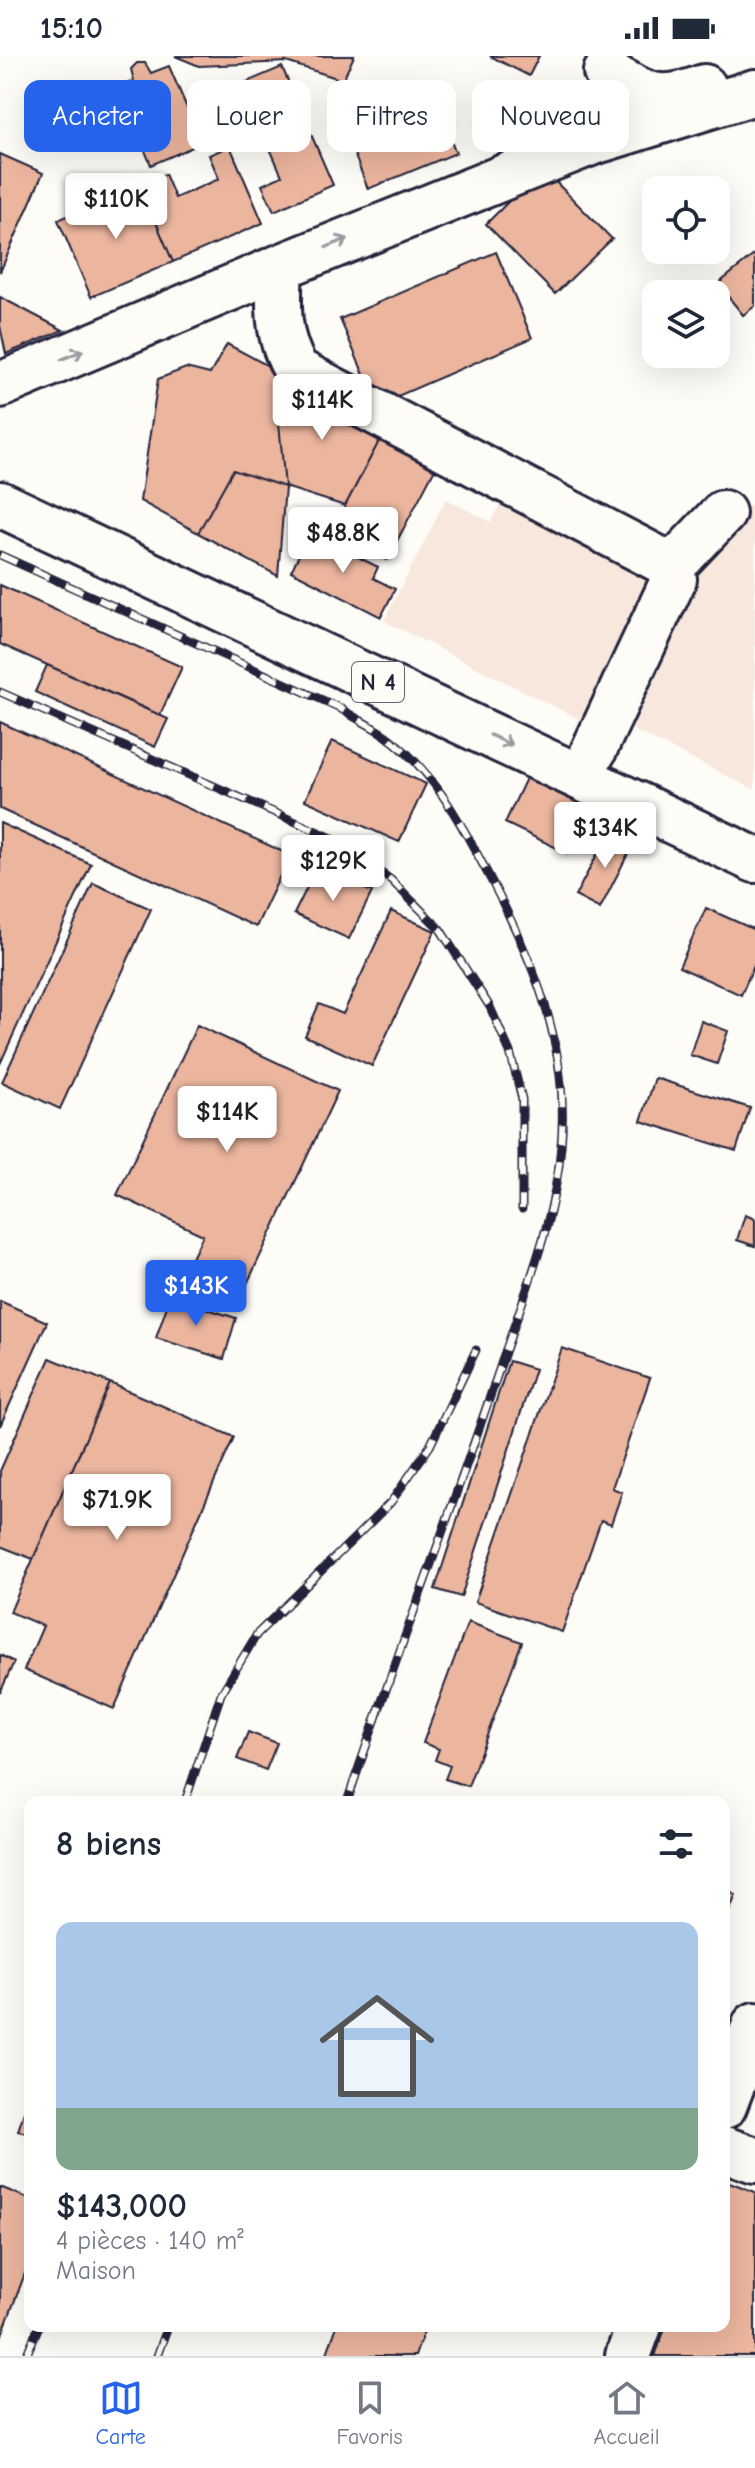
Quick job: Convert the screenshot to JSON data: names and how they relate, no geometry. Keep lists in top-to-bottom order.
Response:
{
  "streets": {
    "main road": ["N 4"]
  },
  "page": {
    "status": "15:10",
    "chip": [
      "Acheter",
      "Louer",
      "Filtres",
      "Nouveau"
    ],
    "price": [
      "$110K",
      "$114K",
      "$48.8K",
      "$134K",
      "$129K",
      "$114K",
      "$143K",
      "$71.9K"
    ],
    "heading": "8 biens",
    "list": [
      {
        "name": "$143,000",
        "note": "4 pièces · 140 m² · Maison"
      }
    ],
    "tabs": ["Carte", "Favoris", "Accueil"]
  }
}
